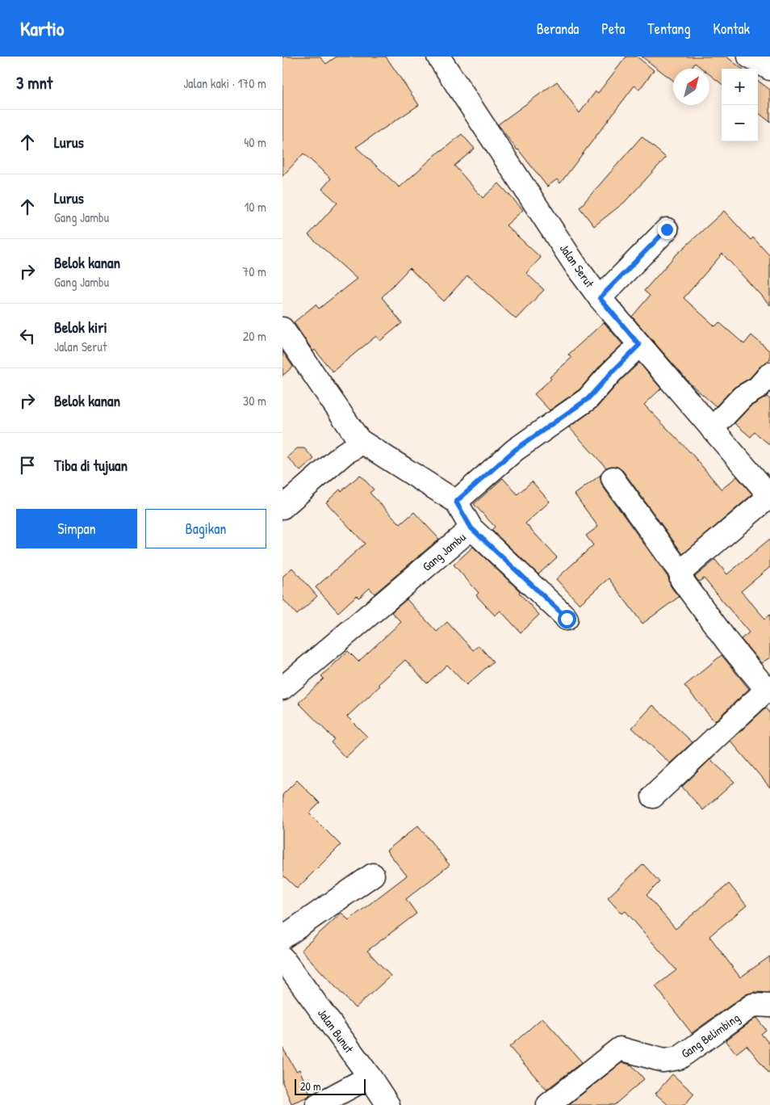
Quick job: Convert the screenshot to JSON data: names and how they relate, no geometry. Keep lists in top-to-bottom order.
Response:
{
  "streets": {
    "street": [
      "Jalan Serut",
      "Gang Jambu",
      "Jalan Bunut",
      "Gang Belimbing"
    ]
  },
  "scale_bar": "20 m",
  "north": "top right",
  "page": {
    "header": "Kartio",
    "nav": [
      "Beranda",
      "Peta",
      "Tentang",
      "Kontak"
    ],
    "heading": ["3 mnt", "Jalan kaki · 170 m"],
    "map_buttons": ["+", "−"],
    "list": [
      ["Lurus", "40 m"],
      ["Lurus", "Gang Jambu", "10 m"],
      ["Belok kanan", "Gang Jambu", "70 m"],
      ["Belok kiri", "Jalan Serut", "20 m"],
      ["Belok kanan", "30 m"],
      "Tiba di tujuan"
    ],
    "buttons": ["Simpan", "Bagikan"],
    "scale": "20 m"
  }
}
